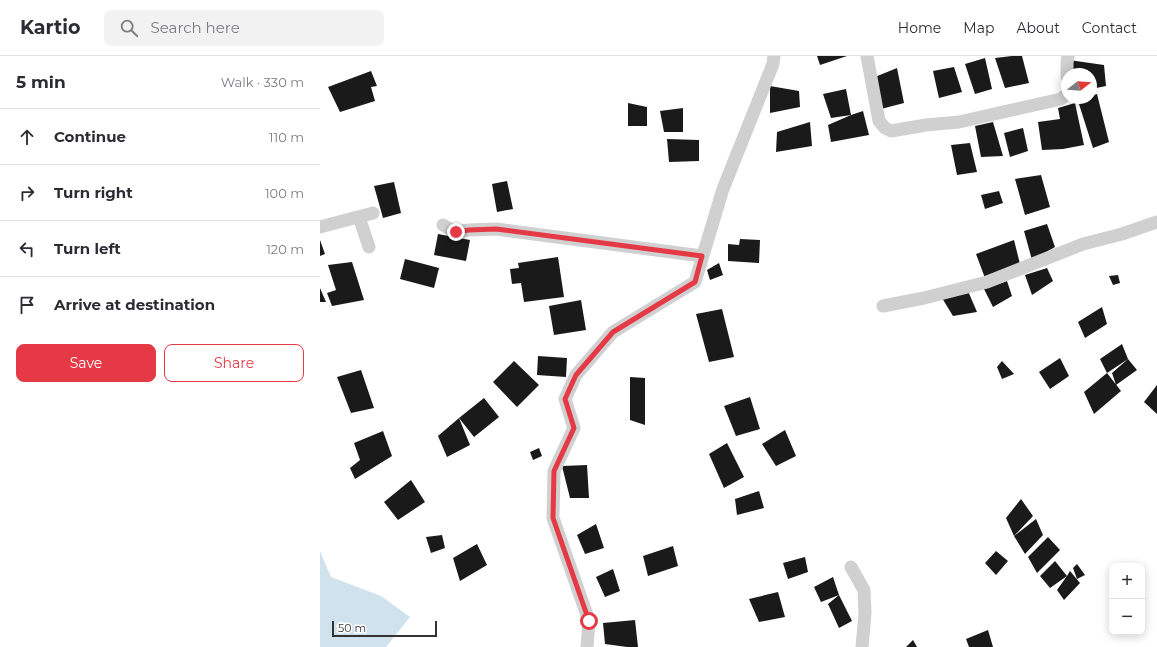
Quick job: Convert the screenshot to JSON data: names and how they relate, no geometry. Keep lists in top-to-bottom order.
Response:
{
  "scale_bar": "50 m",
  "north": "right",
  "page": {
    "header": "Kartio",
    "search": "Search here",
    "nav": [
      "Home",
      "Map",
      "About",
      "Contact"
    ],
    "heading": ["5 min", "Walk · 330 m"],
    "list": [
      ["Continue", "110 m"],
      ["Turn right", "100 m"],
      ["Turn left", "120 m"],
      "Arrive at destination"
    ],
    "buttons": ["Save", "Share"],
    "map_buttons": ["+", "−"],
    "scale": "50 m"
  }
}
